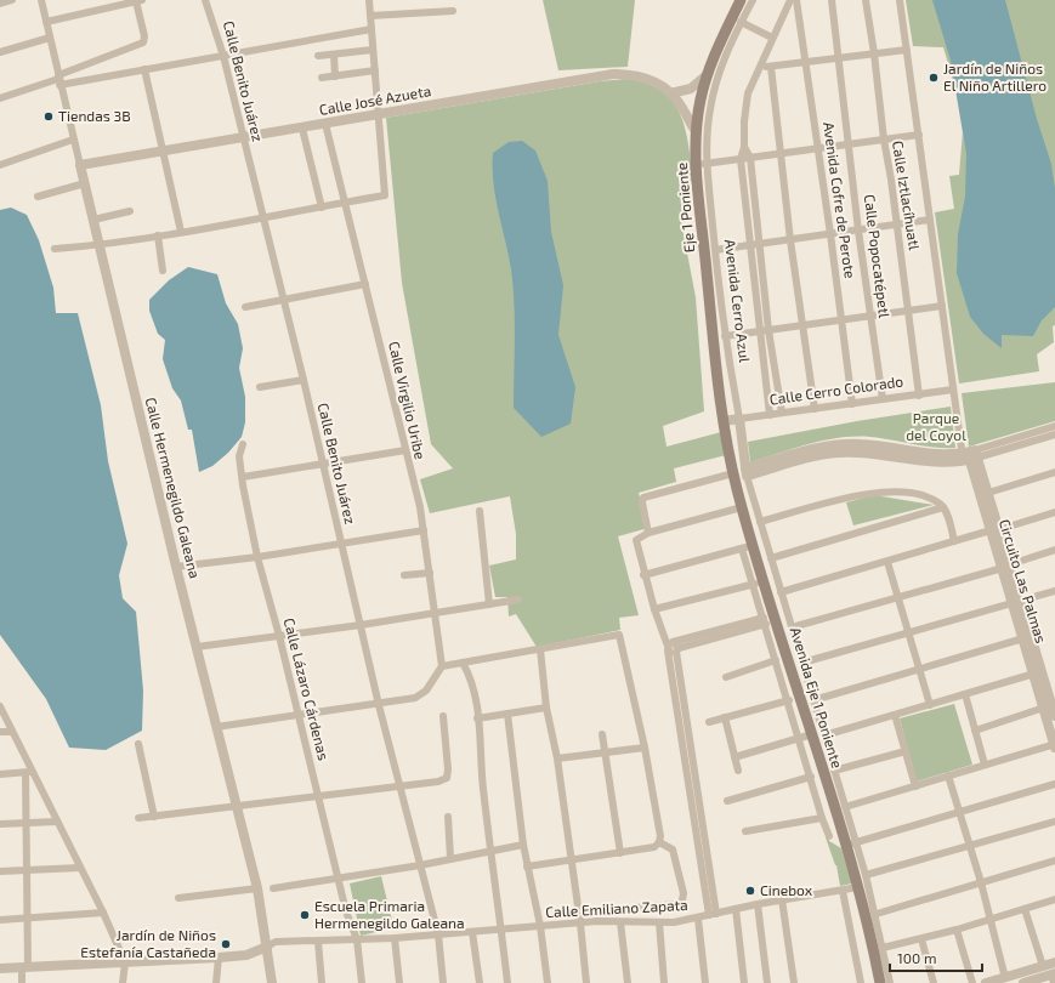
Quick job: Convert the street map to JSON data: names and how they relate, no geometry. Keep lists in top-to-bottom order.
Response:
{
  "streets": {
    "main road": ["Eje 1 Poniente", "Avenida Eje 1 Poniente"],
    "street": [
      "Calle Benito Juárez",
      "Calle José Azueta",
      "Calle Iztlacíhuatl",
      "Avenida Cofre de Perote",
      "Calle Popocatépetl",
      "Avenida Cerro Azul",
      "Calle Cerro Colorado",
      "Calle Virgilio Uribe",
      "Calle Hermenegildo Galeana",
      "Circuito Las Palmas",
      "Calle Lázaro Cárdenas",
      "Calle Emiliano Zapata"
    ]
  },
  "crossings": [
    ["Calle Benito Juárez", "Calle José Azueta"],
    ["Calle Benito Juárez", "Calle Emiliano Zapata"],
    ["Calle José Azueta", "Eje 1 Poniente"],
    ["Calle José Azueta", "Calle Virgilio Uribe"],
    ["Calle José Azueta", "Calle Hermenegildo Galeana"],
    ["Calle Iztlacíhuatl", "Calle Cerro Colorado"],
    ["Avenida Cofre de Perote", "Calle Cerro Colorado"],
    ["Eje 1 Poniente", "Avenida Cerro Azul"],
    ["Eje 1 Poniente", "Calle Cerro Colorado"],
    ["Eje 1 Poniente", "Avenida Eje 1 Poniente"],
    ["Calle Popocatépetl", "Calle Cerro Colorado"],
    ["Avenida Cerro Azul", "Calle Cerro Colorado"],
    ["Avenida Cerro Azul", "Avenida Eje 1 Poniente"],
    ["Calle Cerro Colorado", "Avenida Eje 1 Poniente"],
    ["Calle Hermenegildo Galeana", "Calle Emiliano Zapata"],
    ["Calle Lázaro Cárdenas", "Calle Emiliano Zapata"],
    ["Avenida Eje 1 Poniente", "Calle Emiliano Zapata"]
  ],
  "parks": ["Parque del Coyol"],
  "places": [
    "Jardín de Niños El Niño Artillero",
    "Tiendas 3B",
    "Cinebox",
    "Escuela Primaria Hermenegildo Galeana",
    "Jardín de Niños Estefanía Castañeda"
  ],
  "scale_bar": "100 m"
}
